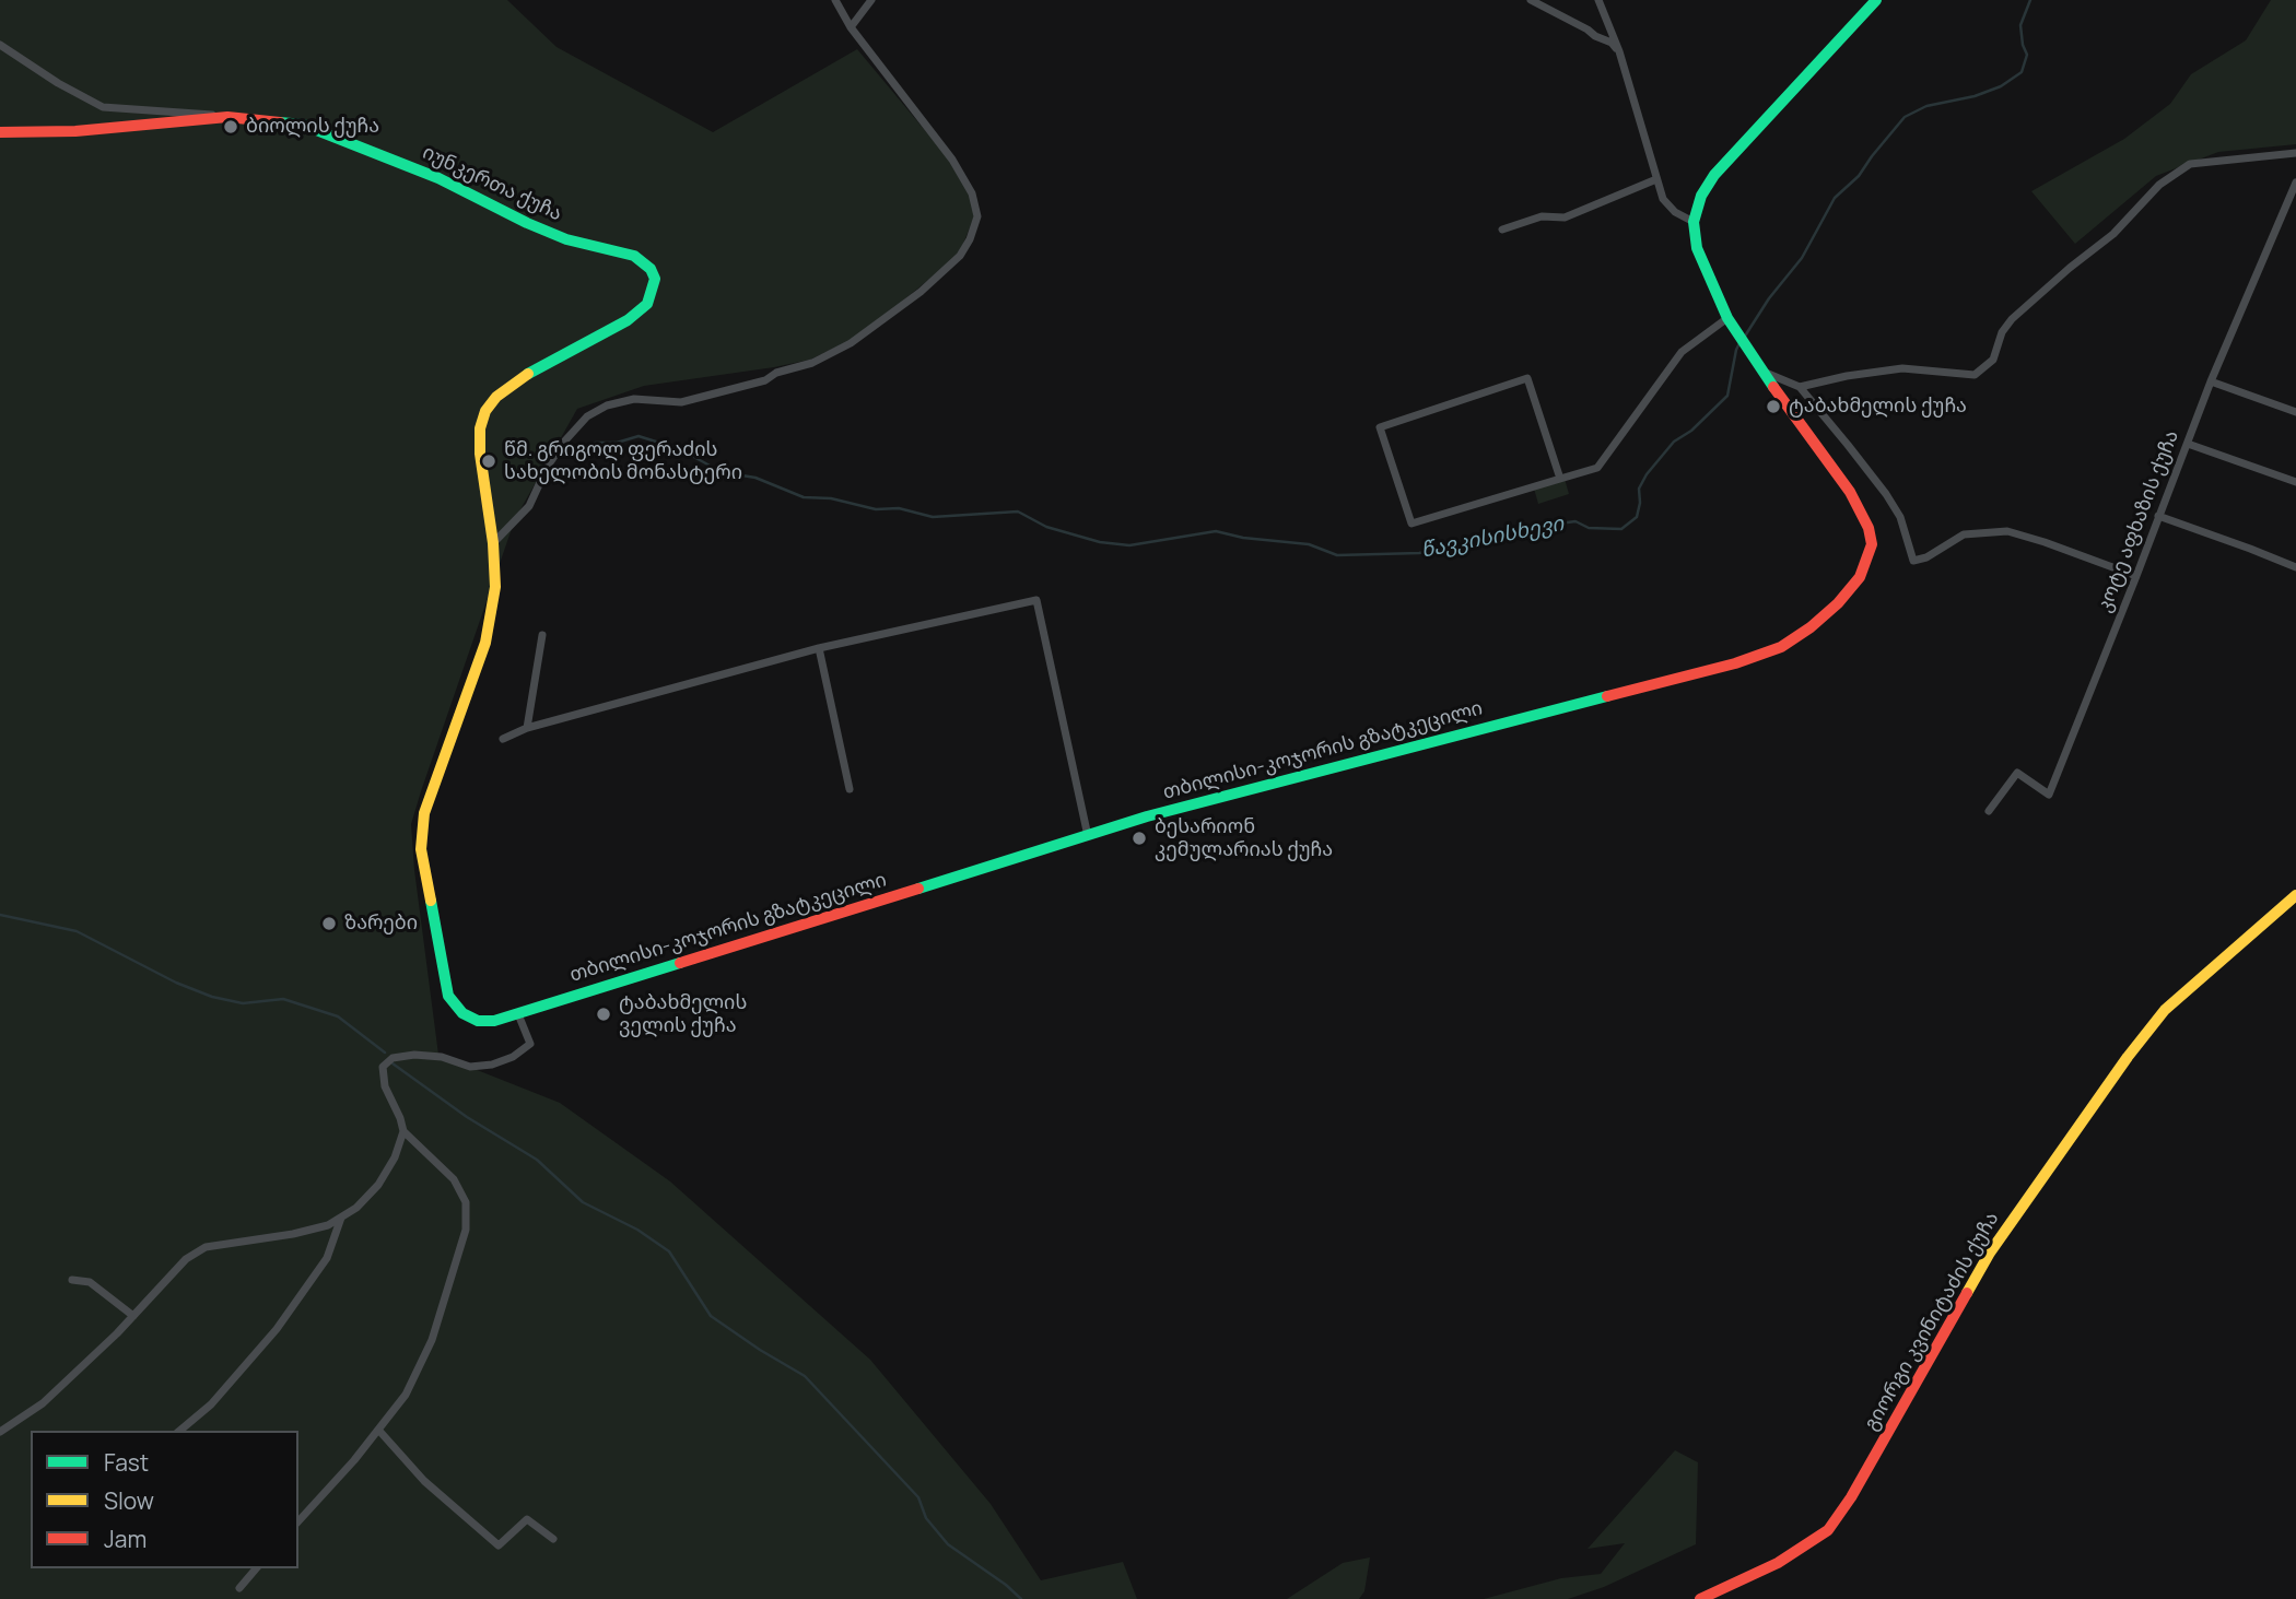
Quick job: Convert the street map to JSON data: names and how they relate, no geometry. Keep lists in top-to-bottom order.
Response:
{
  "streets": {
    "main road": ["იუნკერთა ქუჩა", "თბილისი-კოჯორის გზატკეცილი", "გიორგი კვინიტაძის ქუჩა"],
    "street": ["კოტე აფხაზის ქუჩა"]
  },
  "crossings": [
    ["იუნკერთა ქუჩა", "თბილისი-კოჯორის გზატკეცილი"]
  ],
  "water": ["წავკისისხევი"],
  "places": [
    "ბიოლის ქუჩა",
    "ტაბახმელის ქუჩა",
    "წმ. გრიგოლ ფერაძის სახელობის მონასტერი",
    "ბესარიონ კემულარიას ქუჩა",
    "ზარები",
    "ტაბახმელის ველის ქუჩა"
  ],
  "legend": ["Fast", "Slow", "Jam"]
}
